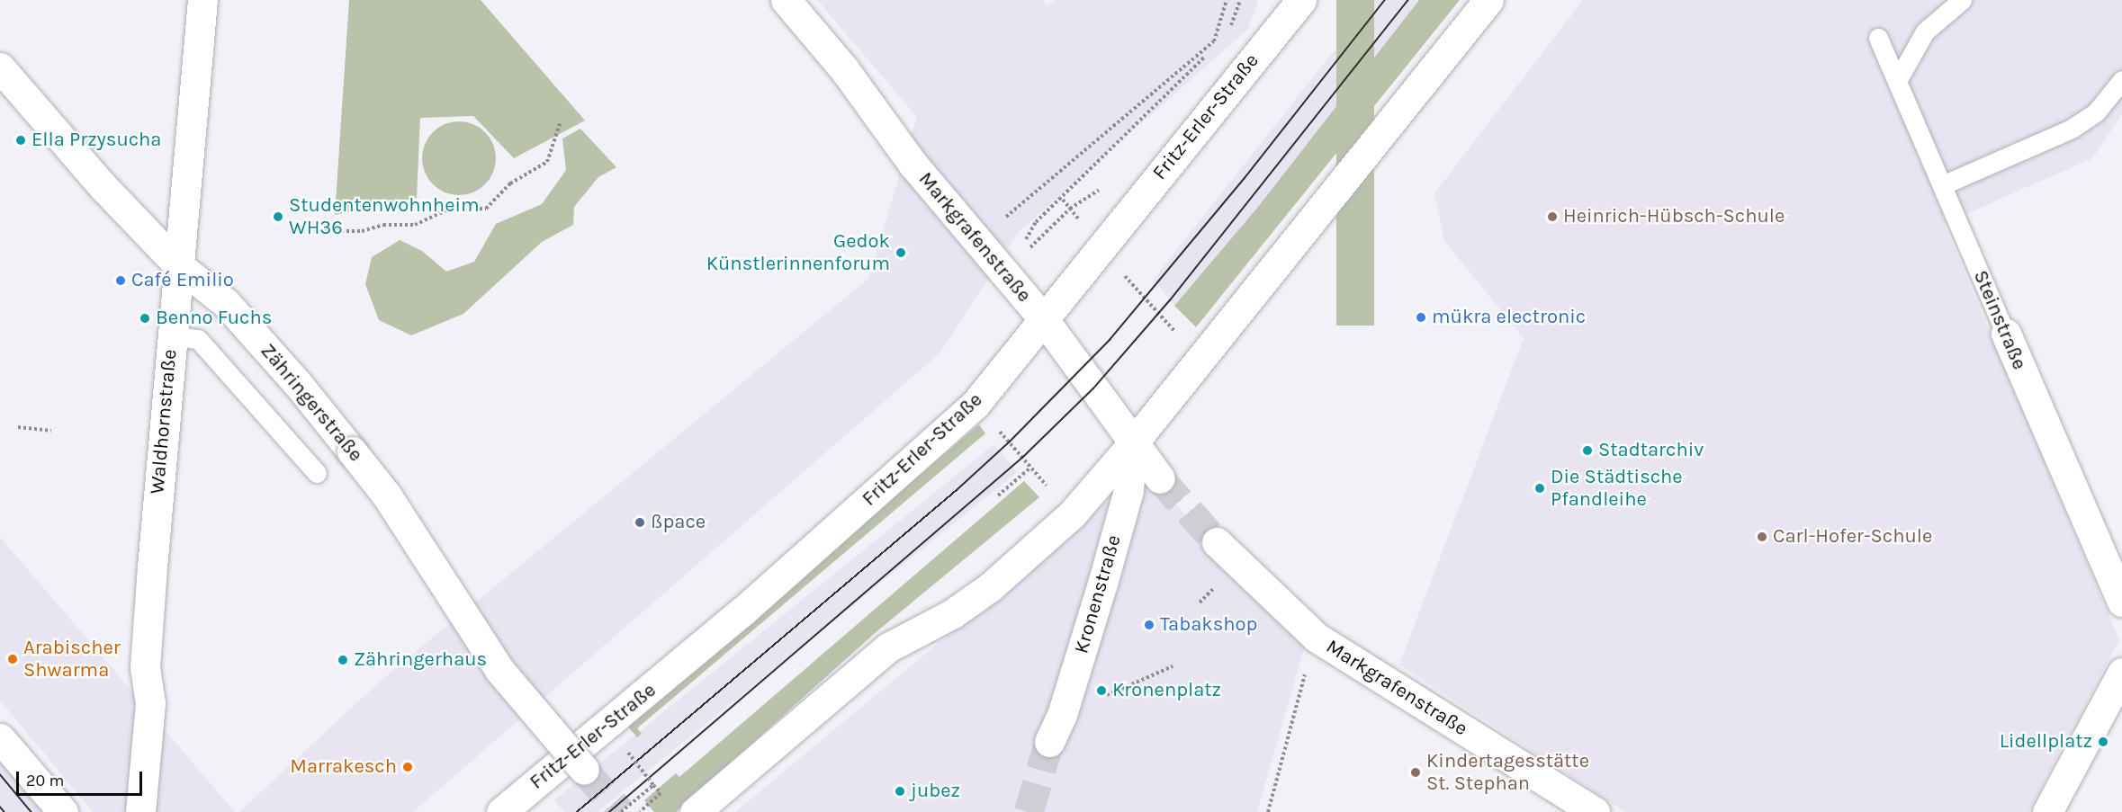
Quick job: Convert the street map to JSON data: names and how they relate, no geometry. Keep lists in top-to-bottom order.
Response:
{
  "streets": {
    "street": [
      "Fritz-Erler-Straße",
      "Markgrafenstraße",
      "Steinstraße",
      "Zähringerstraße",
      "Waldhornstraße",
      "Kronenstraße"
    ]
  },
  "crossings": [
    ["Fritz-Erler-Straße", "Markgrafenstraße"],
    ["Fritz-Erler-Straße", "Zähringerstraße"],
    ["Markgrafenstraße", "Kronenstraße"],
    ["Zähringerstraße", "Waldhornstraße"]
  ],
  "places": [
    "Ella Przysucha",
    "Studentenwohnheim WH36",
    "Heinrich-Hübsch-Schule",
    "Gedok Künstlerinnenforum",
    "Café Emilio",
    "mükra electronic",
    "Benno Fuchs",
    "Stadtarchiv",
    "Die Städtische Pfandleihe",
    "ßpace",
    "Carl-Hofer-Schule",
    "Tabakshop",
    "Arabischer Shwarma",
    "Zähringerhaus",
    "Kronenplatz",
    "Lidellplatz",
    "Marrakesch",
    "Kindertagesstätte St. Stephan",
    "jubez"
  ],
  "scale_bar": "20 m"
}
